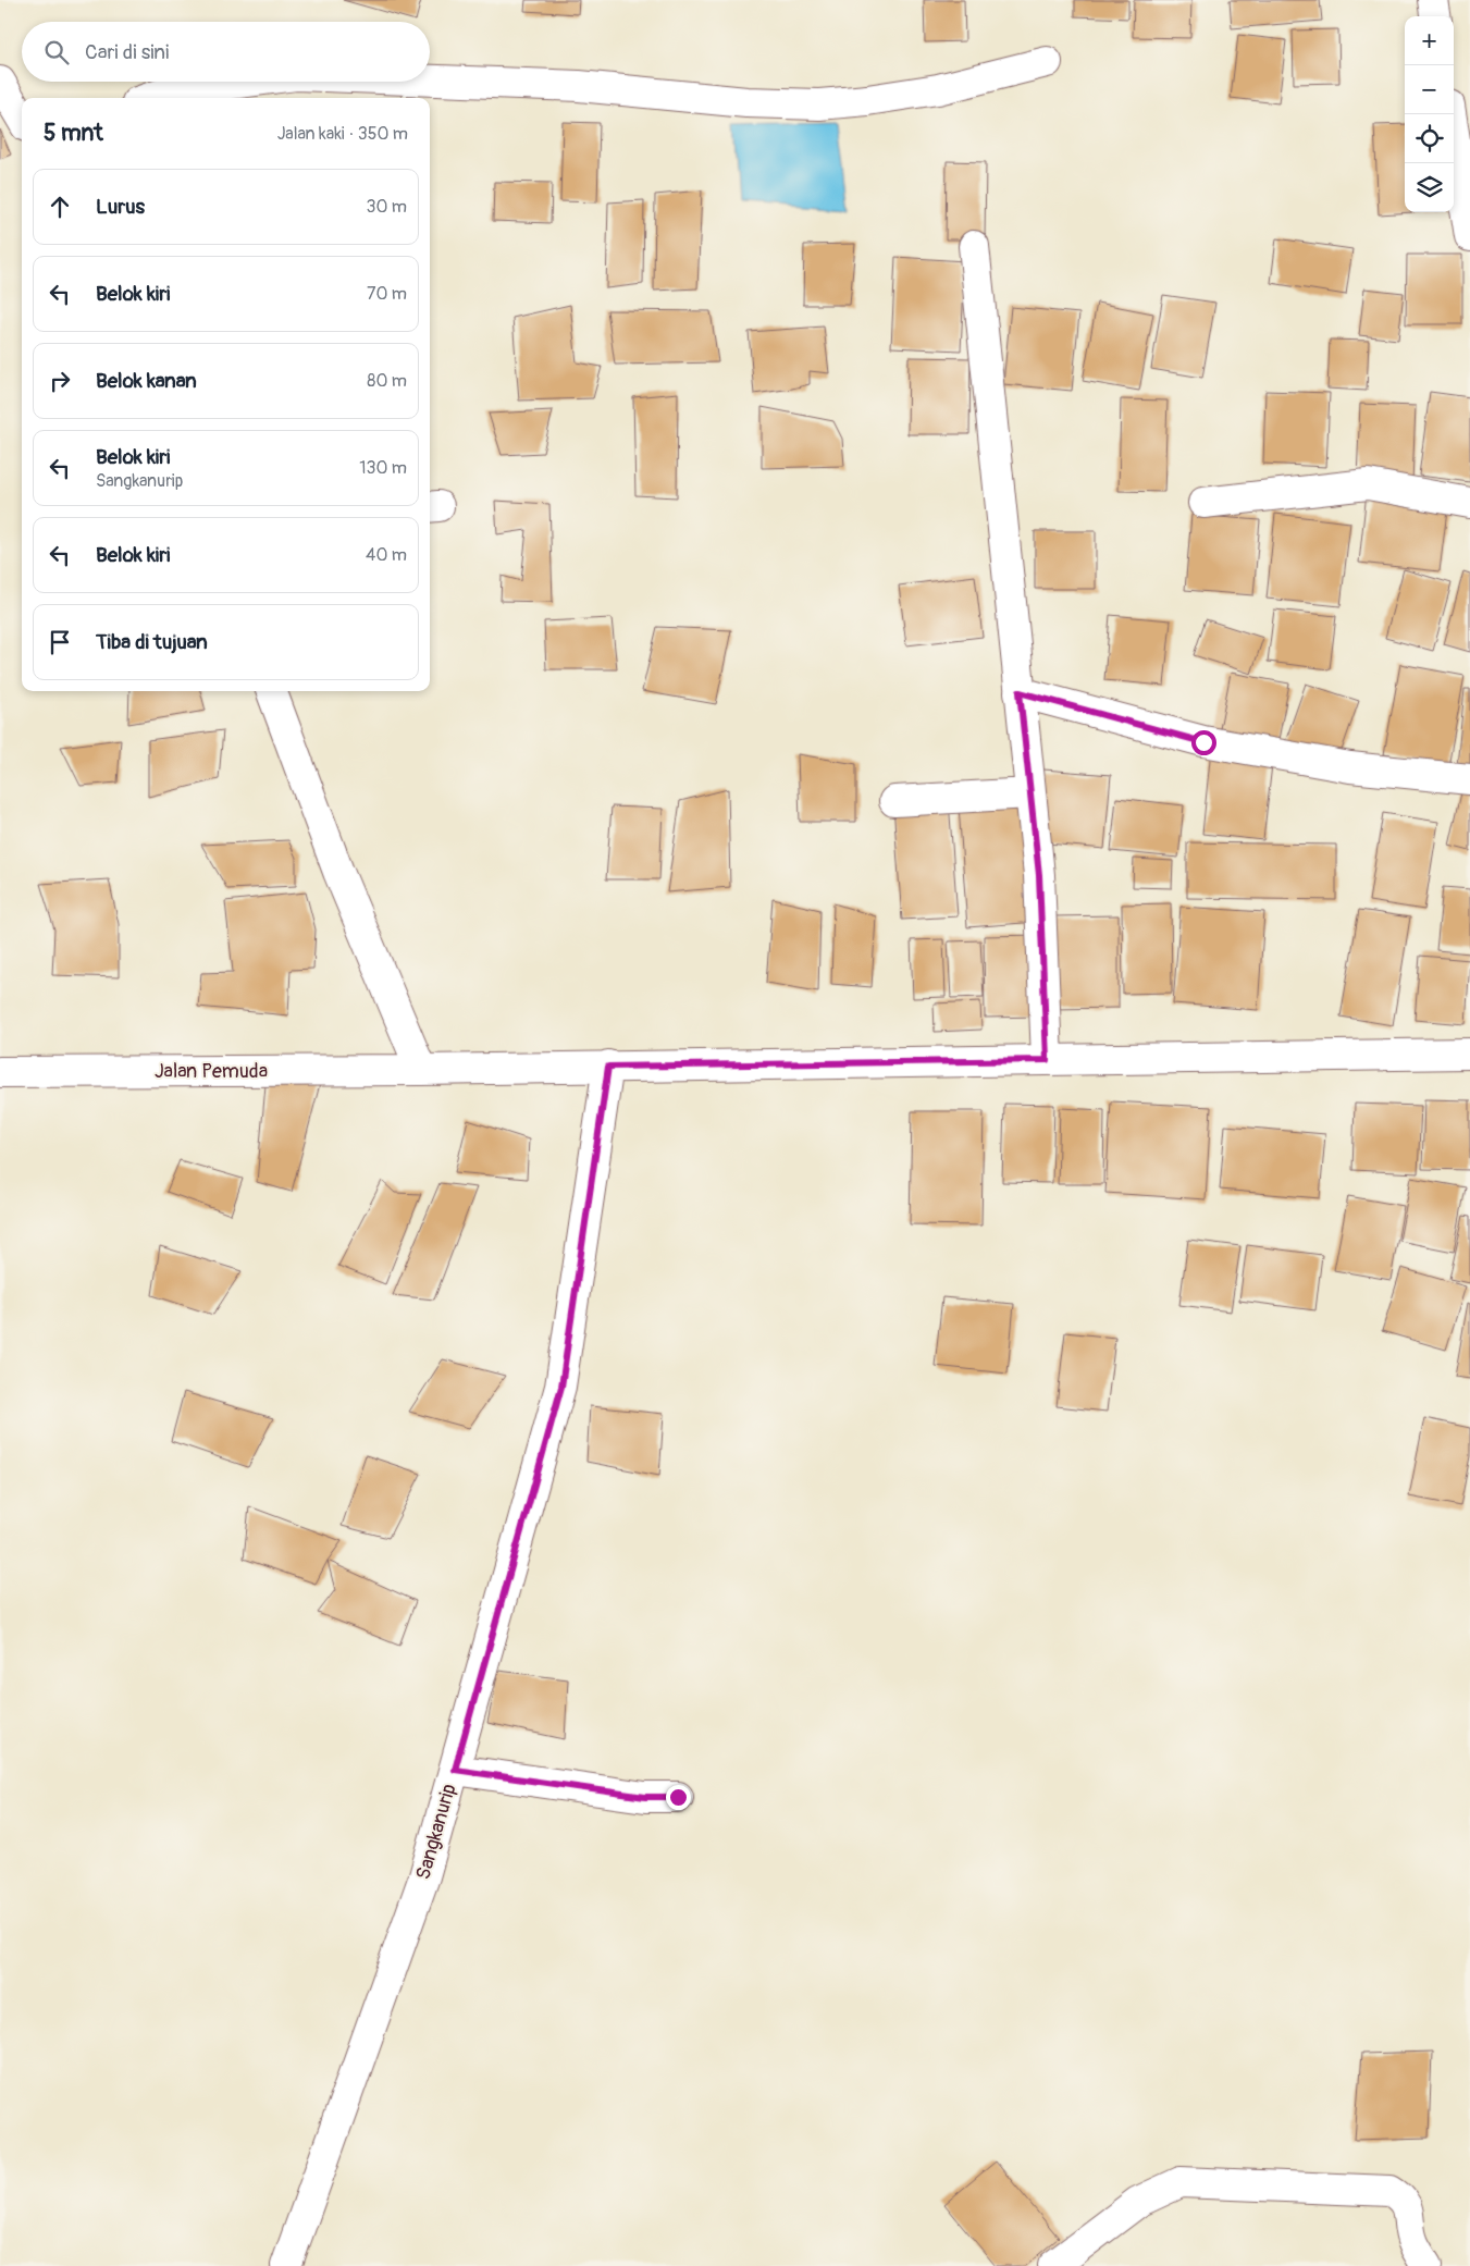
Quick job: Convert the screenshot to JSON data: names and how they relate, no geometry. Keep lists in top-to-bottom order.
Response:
{
  "streets": {
    "street": ["Jalan Pemuda", "Sangkanurip"]
  },
  "crossings": [
    ["Jalan Pemuda", "Sangkanurip"]
  ],
  "page": {
    "map_buttons": ["+", "−"],
    "search": "Cari di sini",
    "heading": ["5 mnt", "Jalan kaki · 350 m"],
    "list": [
      ["Lurus", "30 m"],
      ["Belok kiri", "70 m"],
      ["Belok kanan", "80 m"],
      ["Belok kiri", "Sangkanurip", "130 m"],
      ["Belok kiri", "40 m"],
      "Tiba di tujuan"
    ]
  }
}
